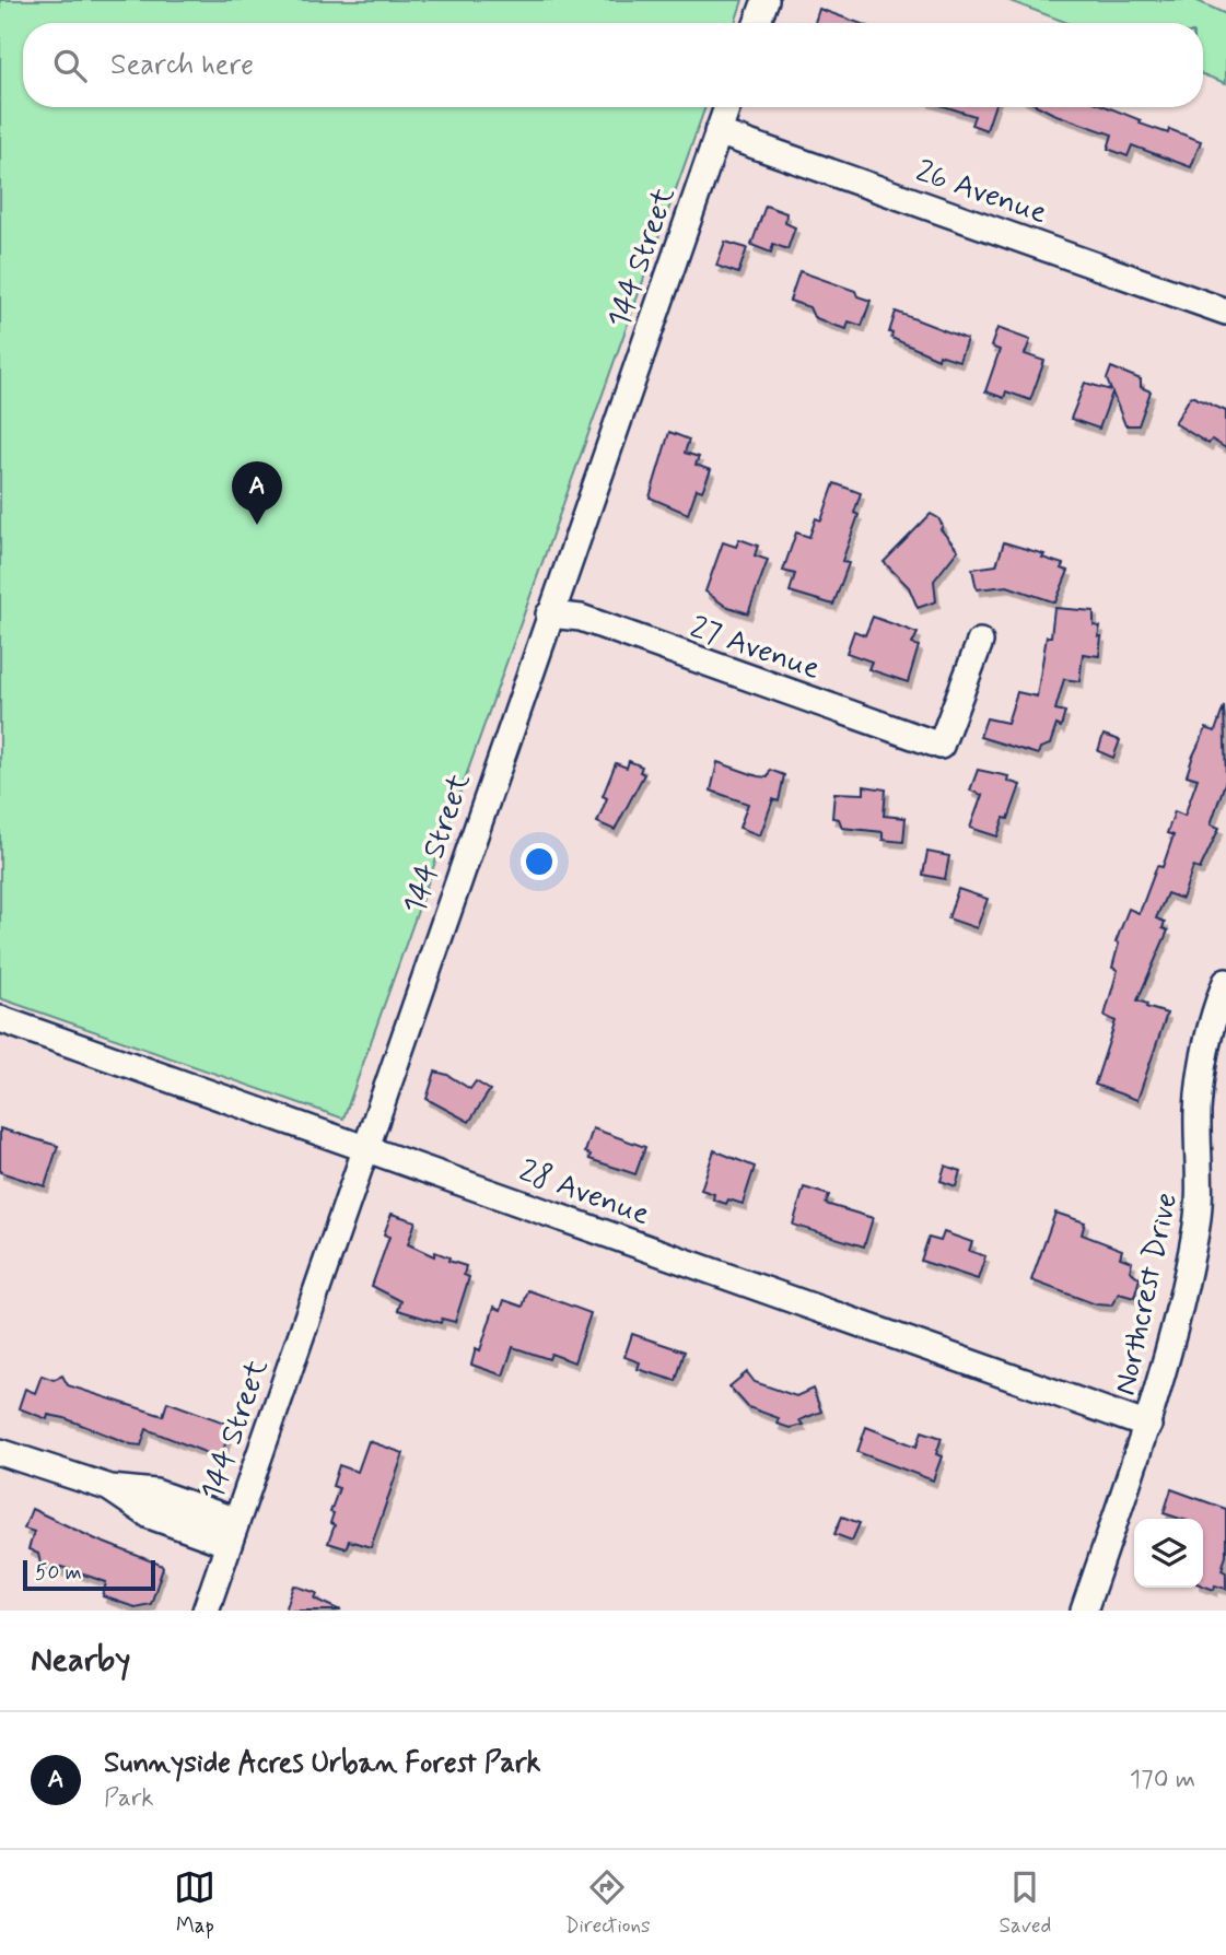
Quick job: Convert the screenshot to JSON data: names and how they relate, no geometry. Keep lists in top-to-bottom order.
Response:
{
  "streets": {
    "street": [
      "26 Avenue",
      "144 Street",
      "27 Avenue",
      "28 Avenue",
      "Northcrest Drive"
    ]
  },
  "crossings": [
    ["26 Avenue", "144 Street"],
    ["144 Street", "27 Avenue"],
    ["144 Street", "28 Avenue"],
    ["28 Avenue", "Northcrest Drive"]
  ],
  "scale_bar": "50 m",
  "page": {
    "search": "Search here",
    "pins": "A",
    "scale": "50 m",
    "heading": "Nearby",
    "list": [
      {
        "mark": "A",
        "name": "Sunnyside Acres Urban Forest Park",
        "note": "Park",
        "value": "170 m"
      }
    ],
    "nav": ["Map", "Directions", "Saved"]
  }
}
